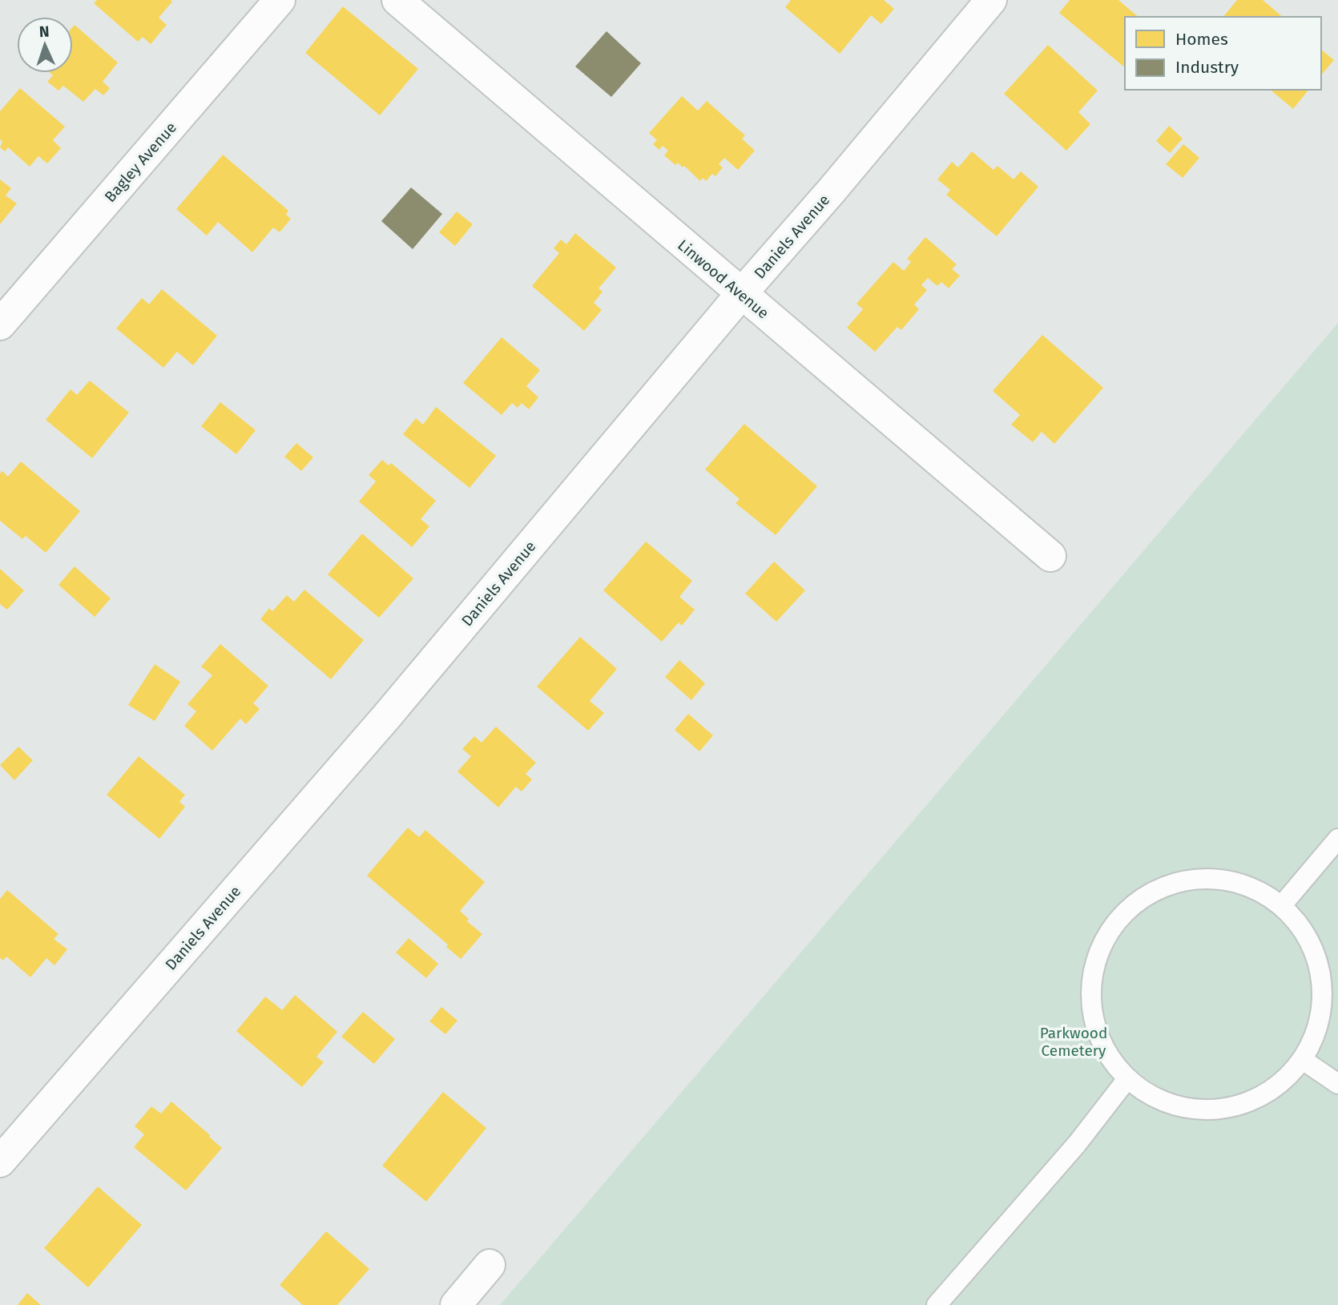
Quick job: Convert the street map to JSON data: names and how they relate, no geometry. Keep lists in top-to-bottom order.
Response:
{
  "streets": {
    "street": ["Bagley Avenue", "Daniels Avenue", "Linwood Avenue"]
  },
  "crossings": [
    ["Daniels Avenue", "Linwood Avenue"]
  ],
  "parks": ["Parkwood Cemetery"],
  "legend": ["Homes", "Industry"],
  "north": "top"
}
